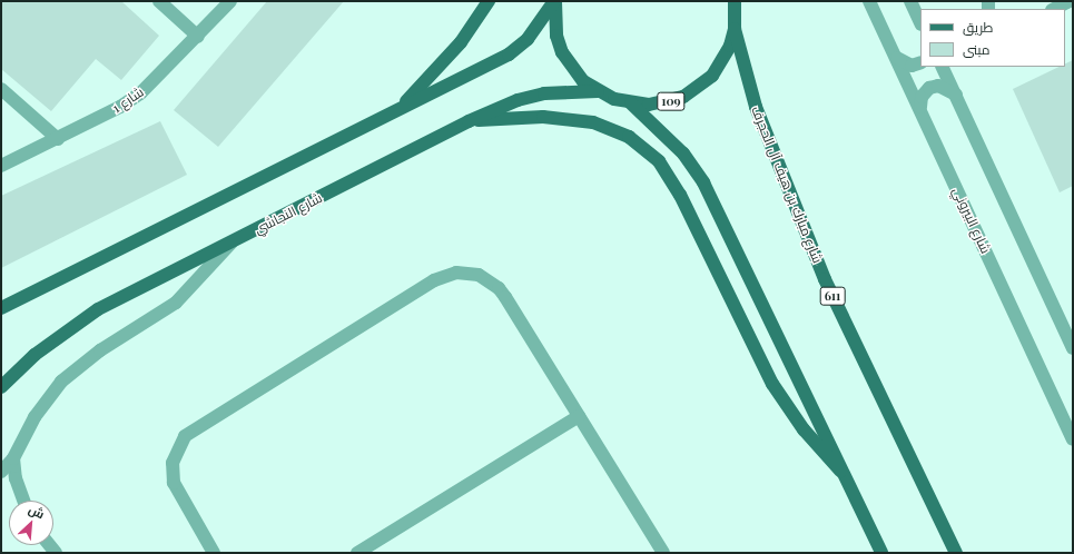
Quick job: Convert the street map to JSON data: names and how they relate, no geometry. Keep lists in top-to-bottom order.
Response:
{
  "streets": {
    "main road": [
      "109",
      "شارع مبارك بن هيف آل الحجرف",
      "شارع النجاشي",
      "611"
    ],
    "street": ["شارع 1", "شارع البيروني"]
  },
  "crossings": [
    ["109", "شارع مبارك بن هيف آل الحجرف"],
    ["109", "شارع النجاشي"]
  ],
  "legend": ["طريق", "مبنى"],
  "north": "top right"
}
